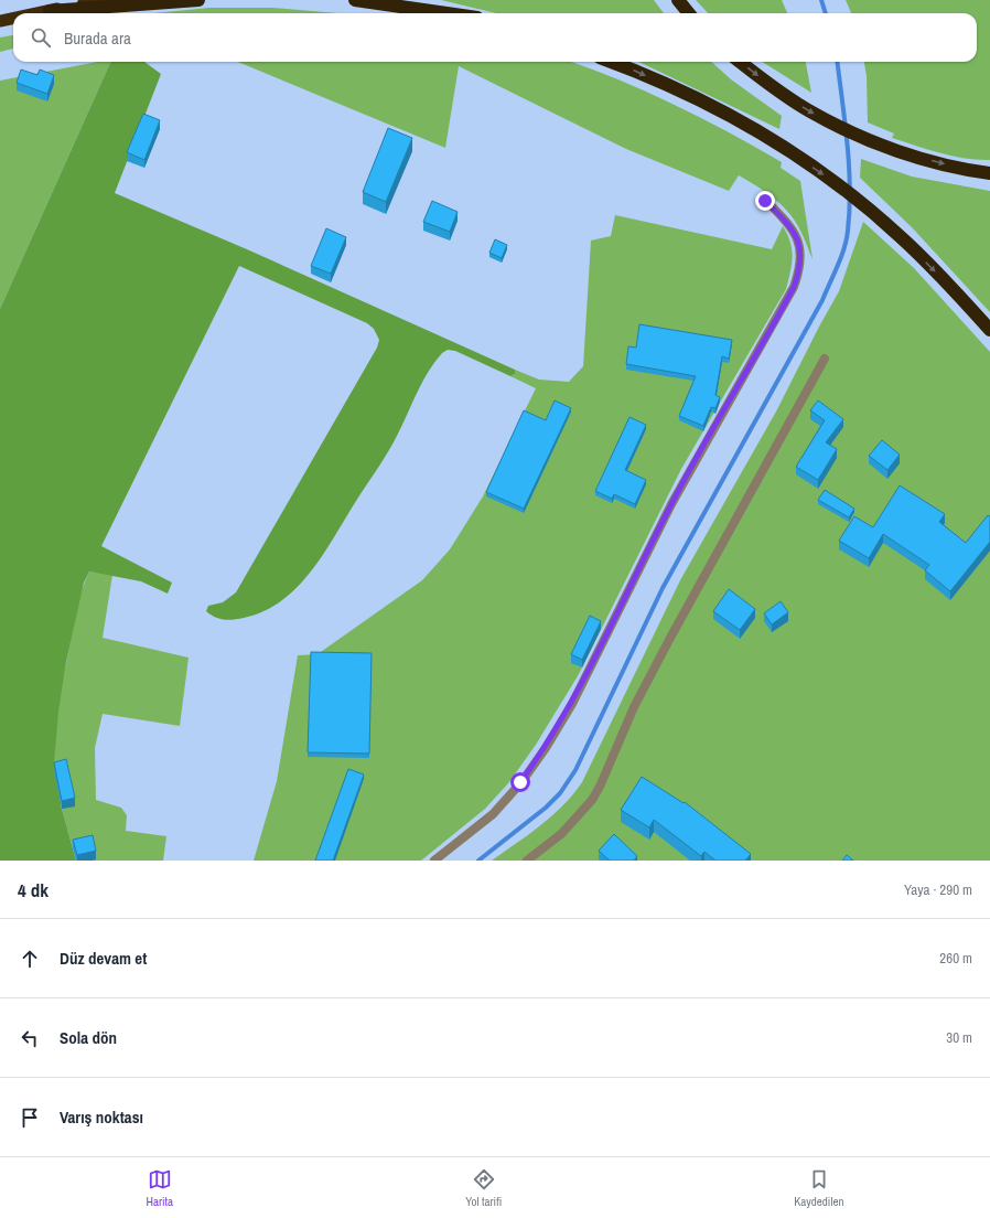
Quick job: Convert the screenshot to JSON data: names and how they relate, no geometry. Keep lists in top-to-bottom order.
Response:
{
  "page": {
    "search": "Burada ara",
    "heading": ["4 dk", "Yaya · 290 m"],
    "list": [
      ["Düz devam et", "260 m"],
      ["Sola dön", "30 m"],
      "Varış noktası"
    ],
    "nav": ["Harita", "Yol tarifi", "Kaydedilen"]
  }
}
